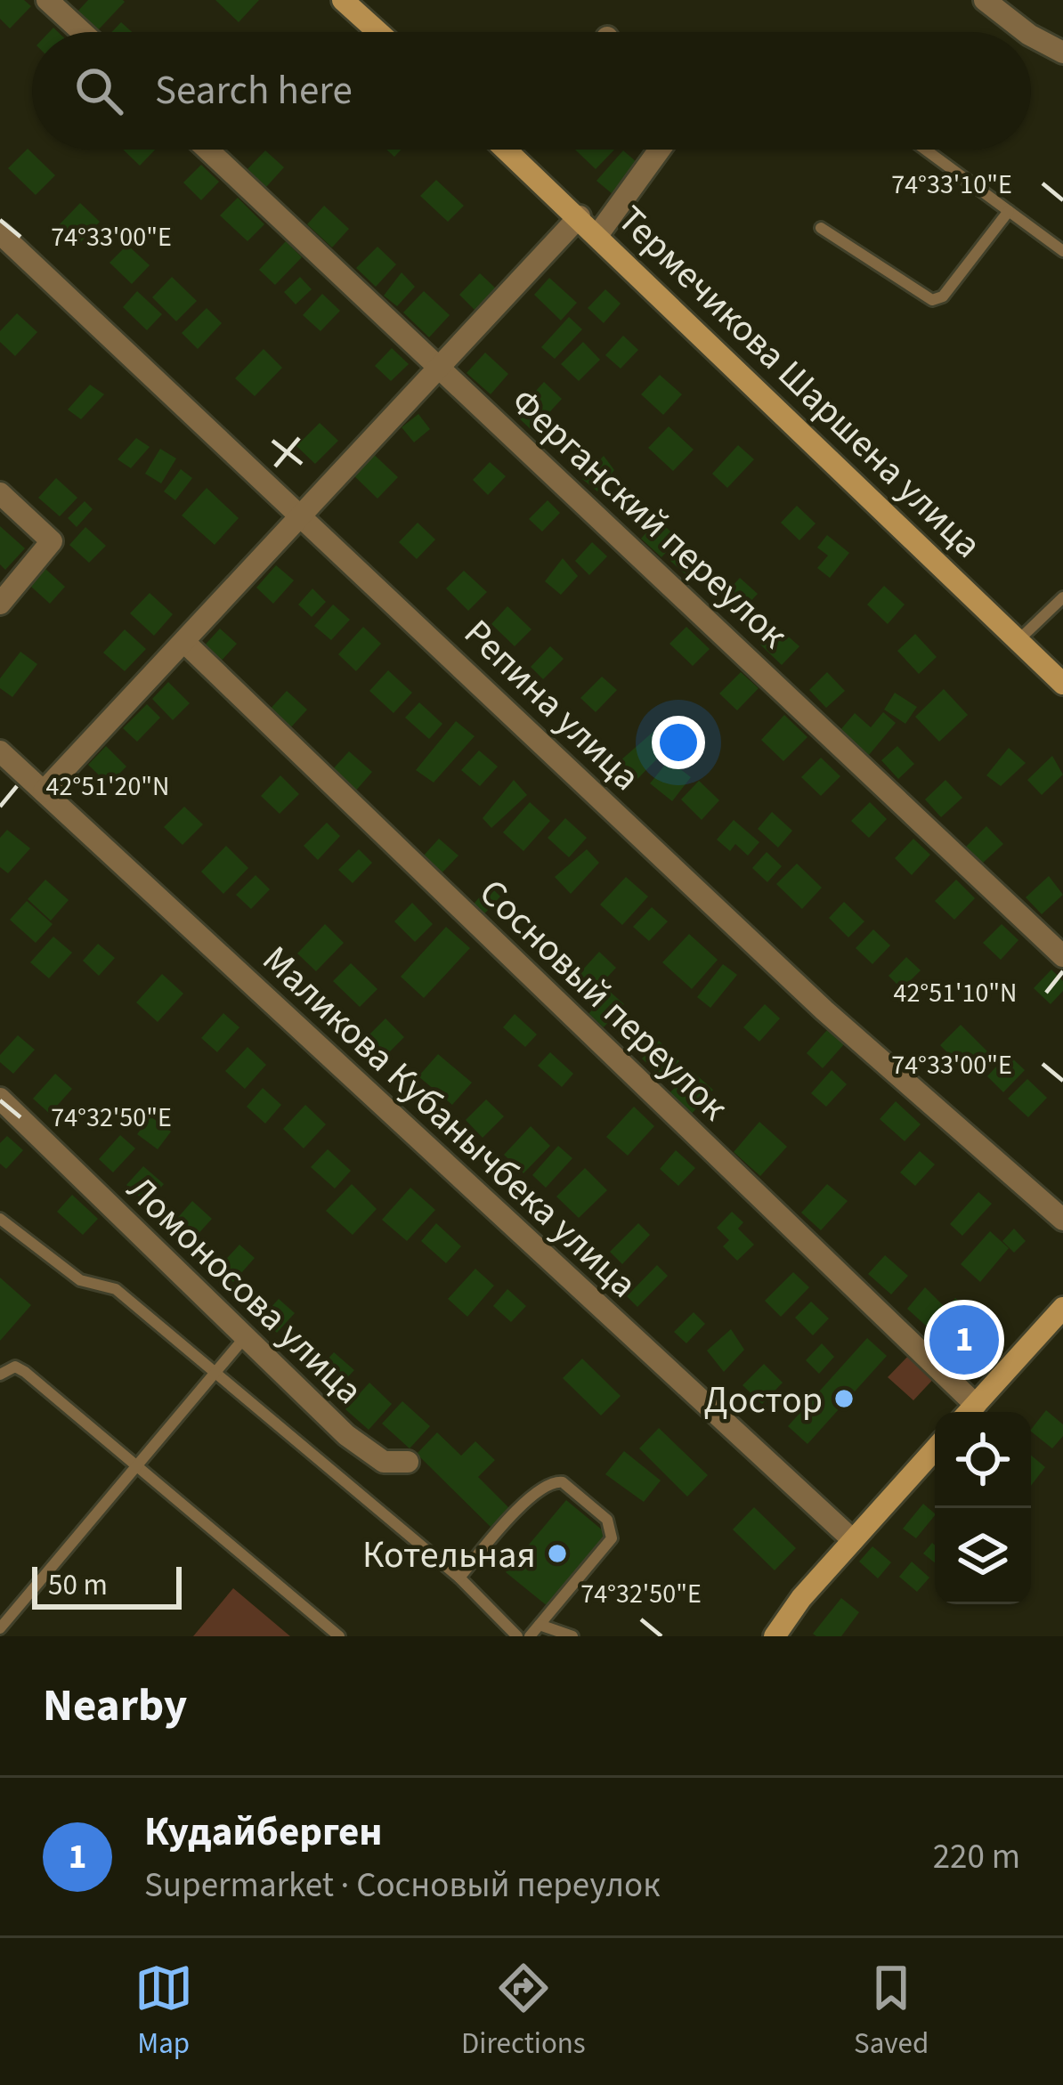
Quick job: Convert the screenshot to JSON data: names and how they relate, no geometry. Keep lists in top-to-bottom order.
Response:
{
  "streets": {
    "street": [
      "Термечикова Шаршена улица",
      "Ферганский переулок",
      "Репина улица",
      "Сосновый переулок",
      "Маликова Кубанычбека улица",
      "Ломоносова улица"
    ]
  },
  "places": ["Достор", "Котельная"],
  "scale_bar": "50 m",
  "page": {
    "search": "Search here",
    "pins": "1",
    "scale": "50 m",
    "heading": "Nearby",
    "list": [
      {
        "mark": "1",
        "name": "Кудайберген",
        "note": "Supermarket · Сосновый переулок",
        "value": "220 m"
      }
    ],
    "nav": ["Map", "Directions", "Saved"]
  },
  "coordinates": [
    "74°33'10\"E",
    "74°33'00\"E",
    "42°51'20\"N",
    "42°51'10\"N",
    "74°32'50\"E"
  ]
}
